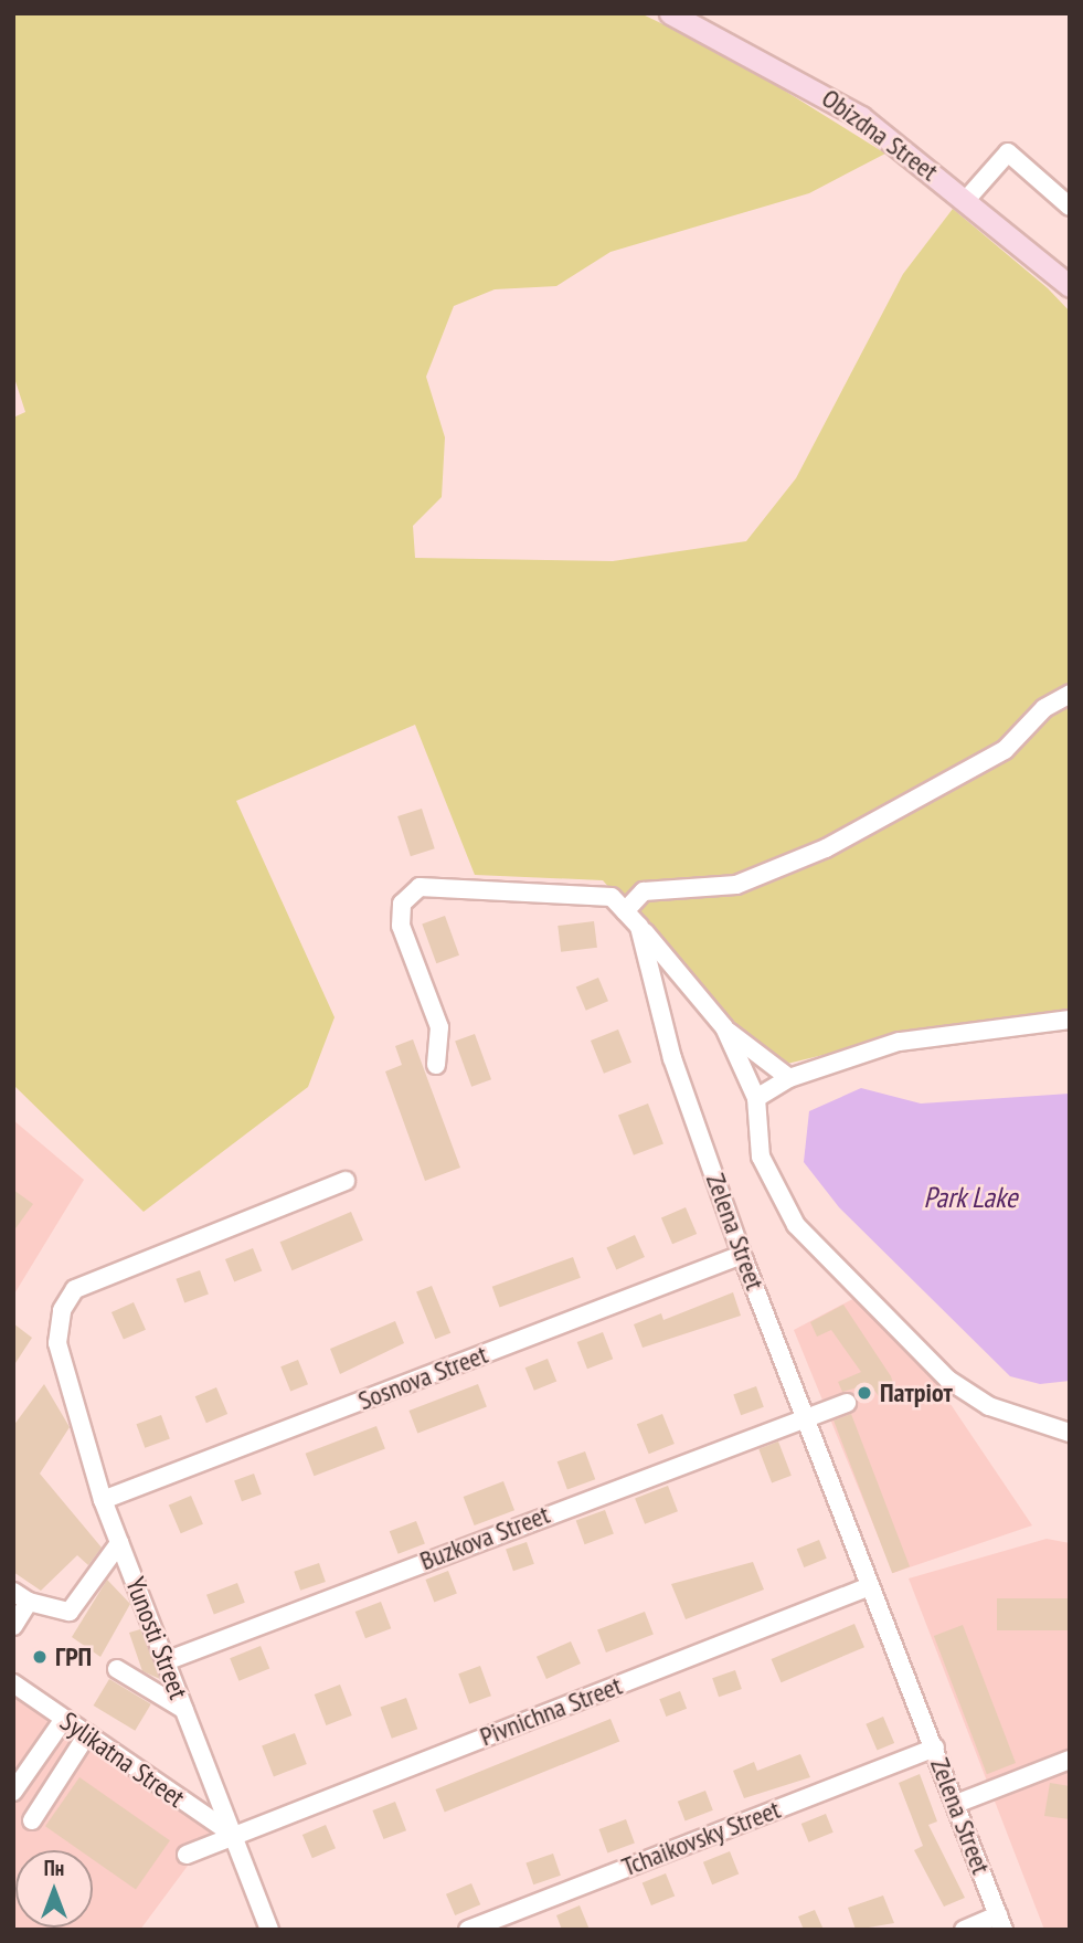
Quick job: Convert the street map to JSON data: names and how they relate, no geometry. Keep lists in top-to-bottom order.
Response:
{
  "streets": {
    "main road": ["Obizdna Street"],
    "street": [
      "Zelena Street",
      "Sosnova Street",
      "Buzkova Street",
      "Yunosti Street",
      "Pivnichna Street",
      "Sylikatna Street",
      "Tchaikovsky Street"
    ]
  },
  "crossings": [
    ["Zelena Street", "Sosnova Street"],
    ["Zelena Street", "Buzkova Street"],
    ["Zelena Street", "Pivnichna Street"],
    ["Zelena Street", "Tchaikovsky Street"],
    ["Sosnova Street", "Yunosti Street"],
    ["Buzkova Street", "Yunosti Street"],
    ["Yunosti Street", "Pivnichna Street"],
    ["Yunosti Street", "Sylikatna Street"],
    ["Pivnichna Street", "Sylikatna Street"]
  ],
  "water": ["Park Lake"],
  "places": ["Патріот", "ГРП"],
  "north": "top"
}
